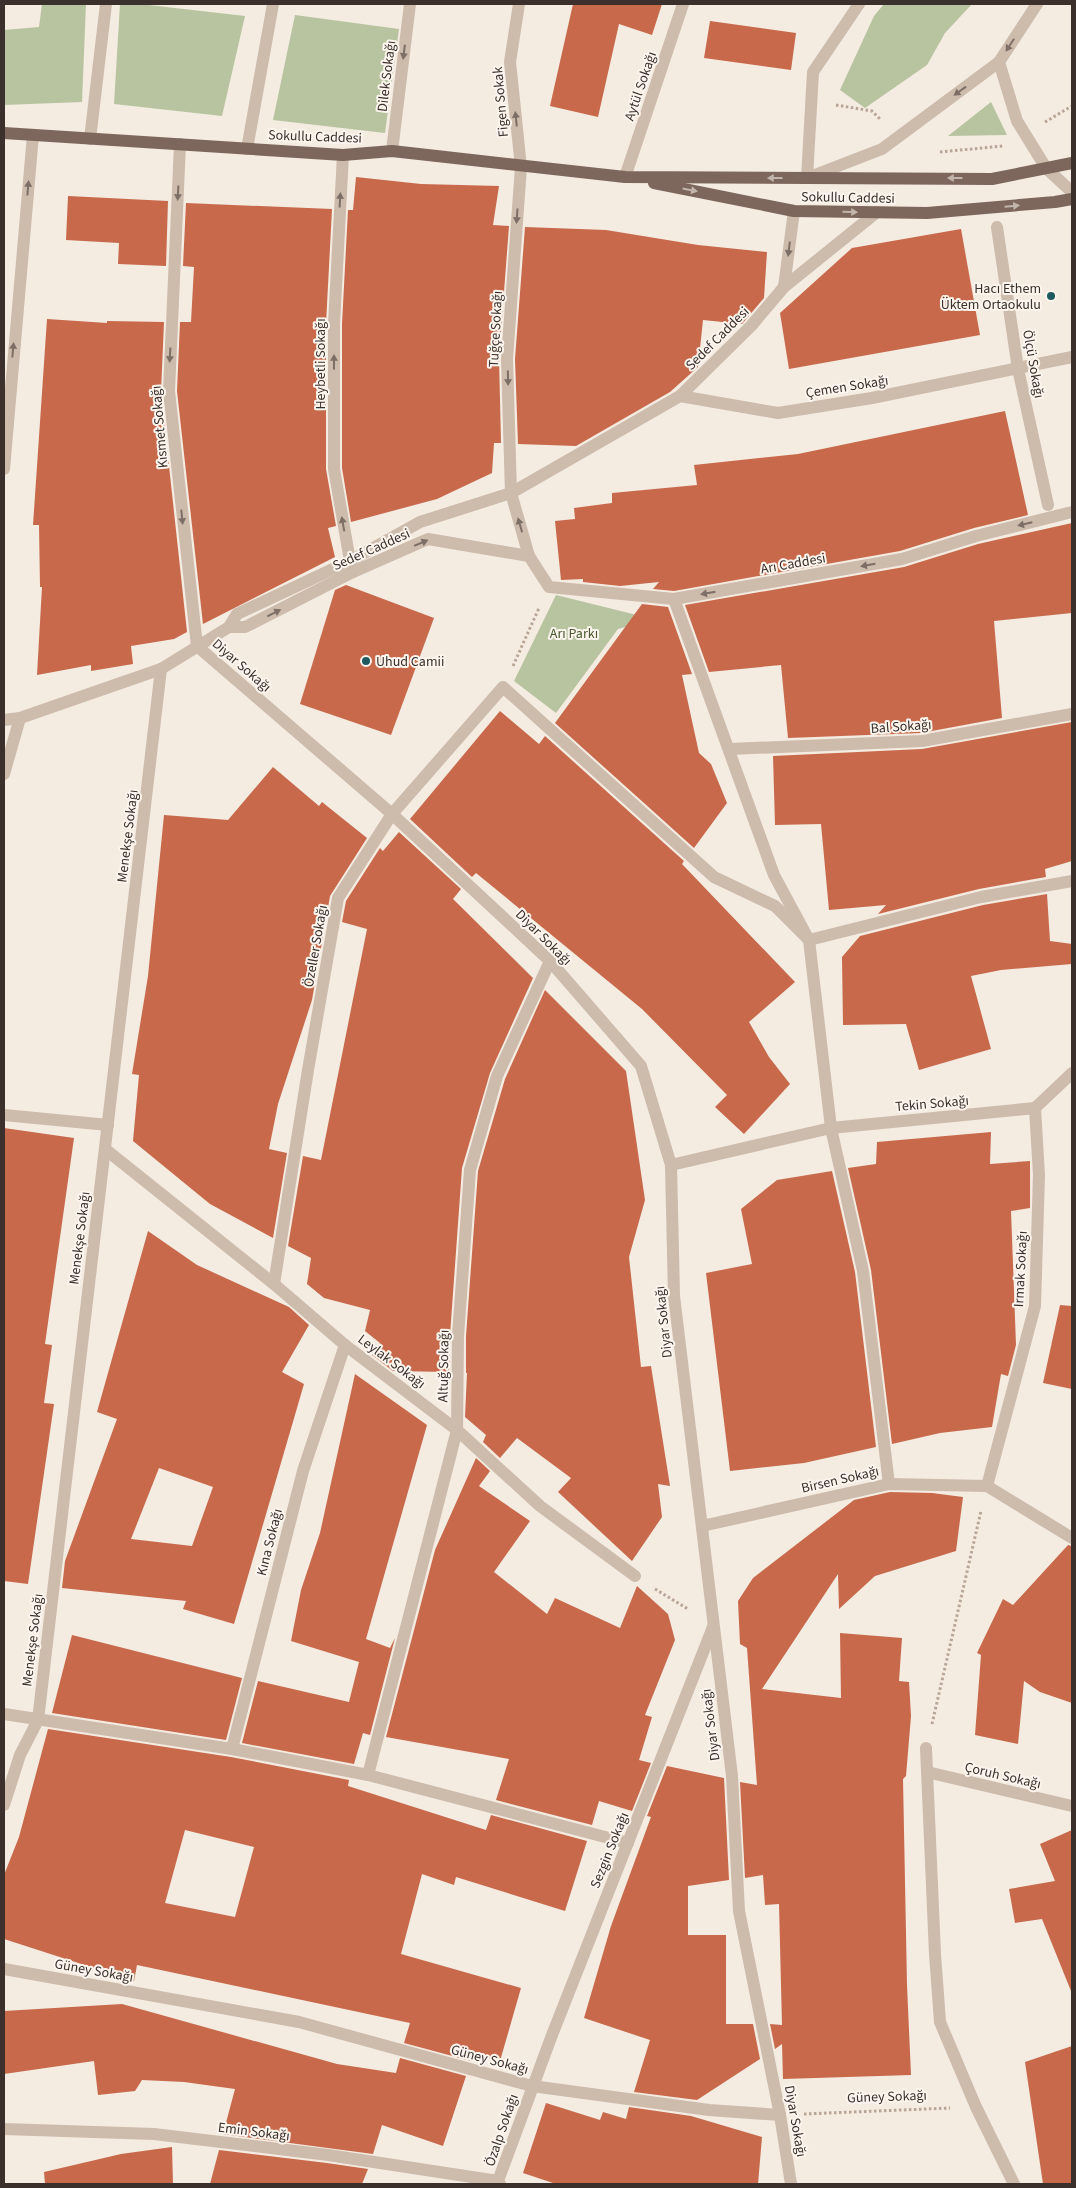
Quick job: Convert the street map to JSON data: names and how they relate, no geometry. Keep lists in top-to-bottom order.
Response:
{
  "streets": {
    "main road": ["Sokullu Caddesi"],
    "street": [
      "Dilek Sokağı",
      "Aytül Sokağı",
      "Figen Sokak",
      "Tuğçe Sokağı",
      "Sedef Caddesi",
      "Heybetli Sokağı",
      "Ölçü Sokağı",
      "Çemen Sokağı",
      "Kısmet Sokağı",
      "Arı Caddesi",
      "Diyar Sokağı",
      "Bal Sokağı",
      "Menekşe Sokağı",
      "Özeller Sokağı",
      "Tekin Sokağı",
      "Irmak Sokağı",
      "Leylak Sokağı",
      "Altuğ Sokağı",
      "Birsen Sokağı",
      "Kına Sokağı",
      "Çoruh Sokağı",
      "Sezgin Sokağı",
      "Güney Sokağı",
      "Özalp Sokağı",
      "Emin Sokağı"
    ]
  },
  "crossings": [
    ["Dilek Sokağı", "Sokullu Caddesi"],
    ["Aytül Sokağı", "Sokullu Caddesi"],
    ["Figen Sokak", "Sokullu Caddesi"],
    ["Figen Sokak", "Tuğçe Sokağı"],
    ["Sokullu Caddesi", "Tuğçe Sokağı"],
    ["Sokullu Caddesi", "Sedef Caddesi"],
    ["Sokullu Caddesi", "Heybetli Sokağı"],
    ["Sokullu Caddesi", "Kısmet Sokağı"],
    ["Tuğçe Sokağı", "Sedef Caddesi"],
    ["Sedef Caddesi", "Heybetli Sokağı"],
    ["Sedef Caddesi", "Çemen Sokağı"],
    ["Sedef Caddesi", "Kısmet Sokağı"],
    ["Sedef Caddesi", "Diyar Sokağı"],
    ["Sedef Caddesi", "Menekşe Sokağı"],
    ["Ölçü Sokağı", "Çemen Sokağı"],
    ["Kısmet Sokağı", "Diyar Sokağı"],
    ["Diyar Sokağı", "Özeller Sokağı"],
    ["Diyar Sokağı", "Tekin Sokağı"],
    ["Diyar Sokağı", "Altuğ Sokağı"],
    ["Diyar Sokağı", "Birsen Sokağı"],
    ["Diyar Sokağı", "Sezgin Sokağı"],
    ["Diyar Sokağı", "Güney Sokağı"],
    ["Menekşe Sokağı", "Leylak Sokağı"],
    ["Özeller Sokağı", "Leylak Sokağı"],
    ["Tekin Sokağı", "Irmak Sokağı"],
    ["Irmak Sokağı", "Birsen Sokağı"],
    ["Leylak Sokağı", "Altuğ Sokağı"],
    ["Leylak Sokağı", "Kına Sokağı"],
    ["Sezgin Sokağı", "Güney Sokağı"],
    ["Sezgin Sokağı", "Özalp Sokağı"],
    ["Güney Sokağı", "Özalp Sokağı"],
    ["Özalp Sokağı", "Emin Sokağı"]
  ],
  "one_way": [
    "Dilek Sokağı",
    "Figen Sokak",
    "Tuğçe Sokağı",
    "Heybetli Sokağı",
    "Kısmet Sokağı",
    "Arı Caddesi"
  ],
  "parks": ["Arı Parkı"],
  "places": ["Hacı Ethem Üktem Ortaokulu", "Uhud Camii"]
}
